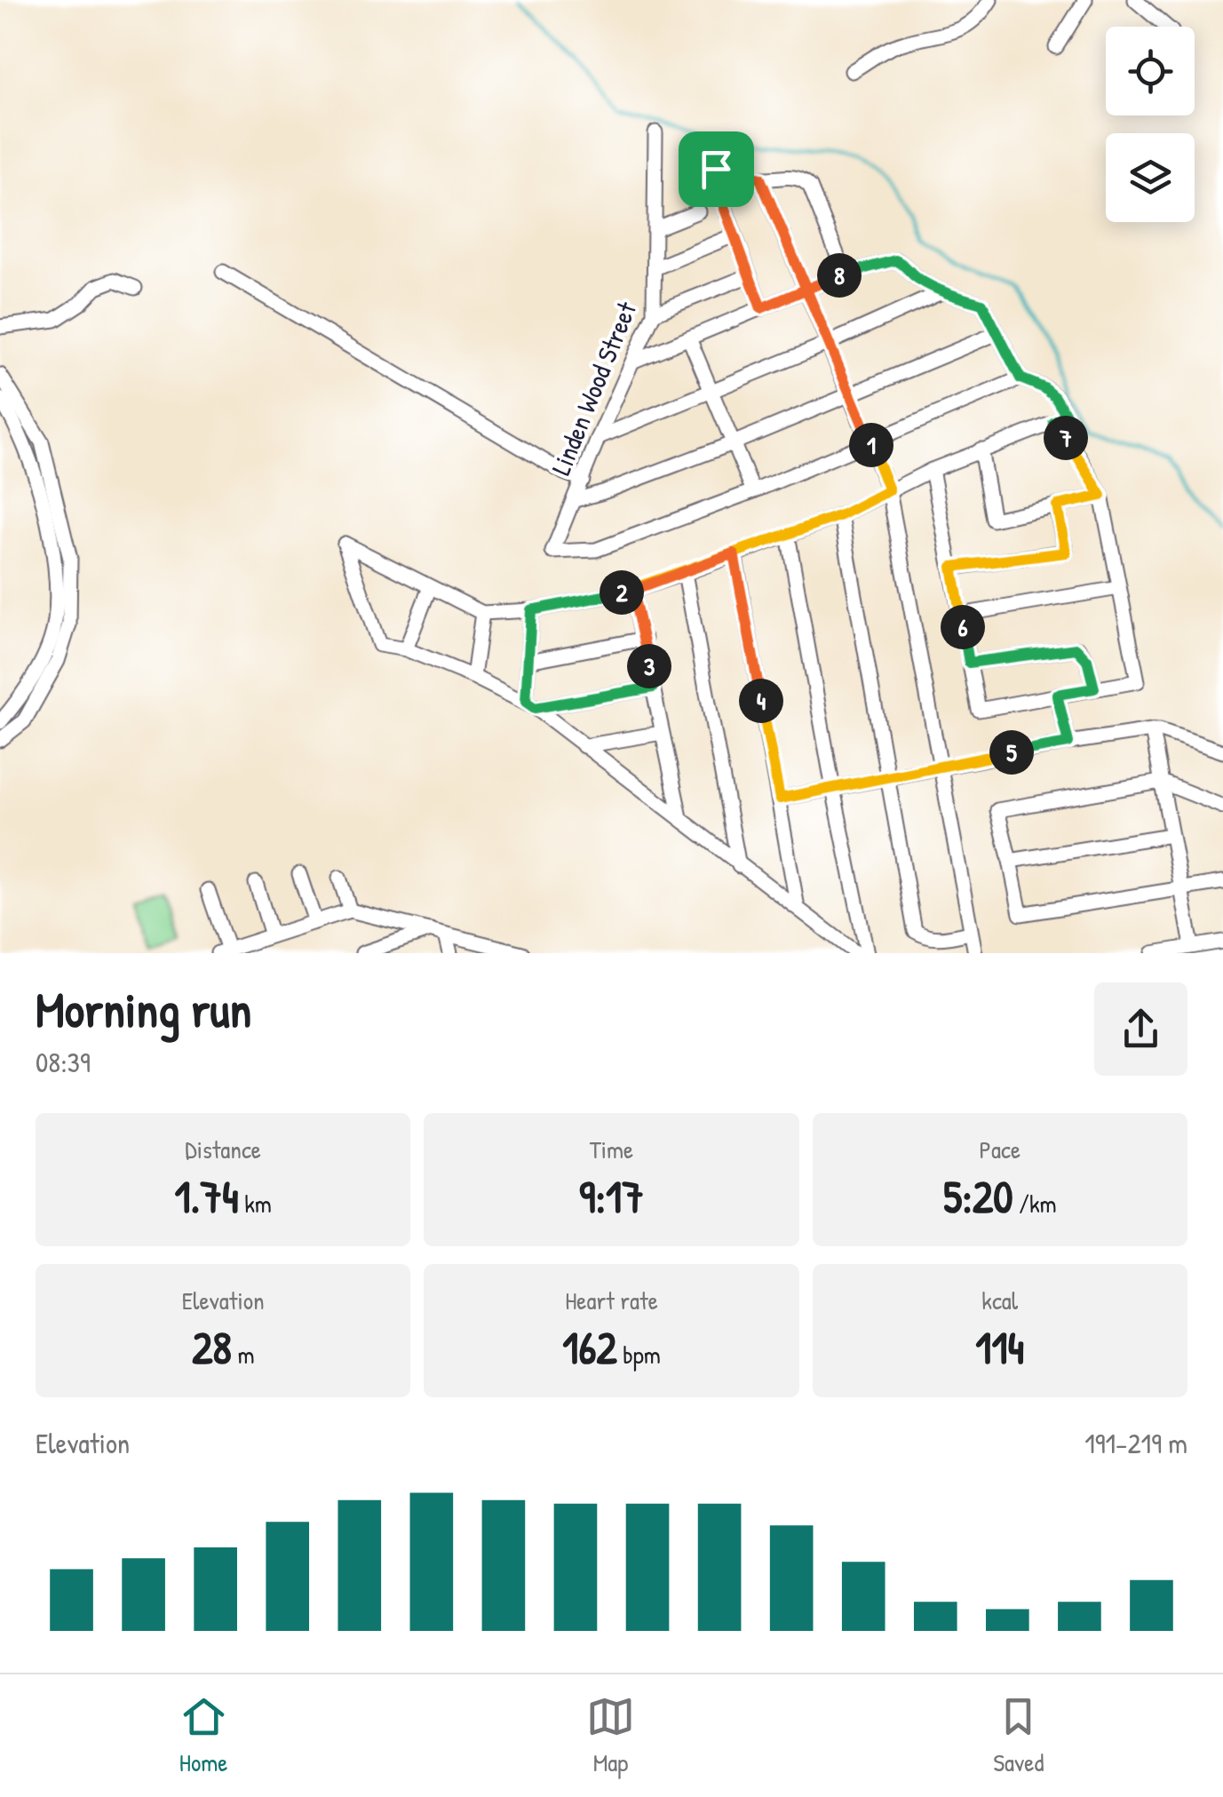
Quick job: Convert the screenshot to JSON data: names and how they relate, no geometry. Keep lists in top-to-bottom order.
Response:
{
  "streets": {
    "street": ["Linden Wood Street"]
  },
  "page": {
    "pins": [
      "8",
      "7",
      "1",
      "2",
      "6",
      "3",
      "4",
      "5"
    ],
    "heading": ["Morning run", "08:39"],
    "stats": [
      ["Distance", "1.74 km"],
      ["Time", "9:17"],
      ["Pace", "5:20 /km"],
      ["Elevation", "28 m"],
      ["Heart rate", "162 bpm"],
      ["kcal", "114"]
    ],
    "chart": ["Elevation", "191–219 m"],
    "tabs": ["Home", "Map", "Saved"]
  }
}
